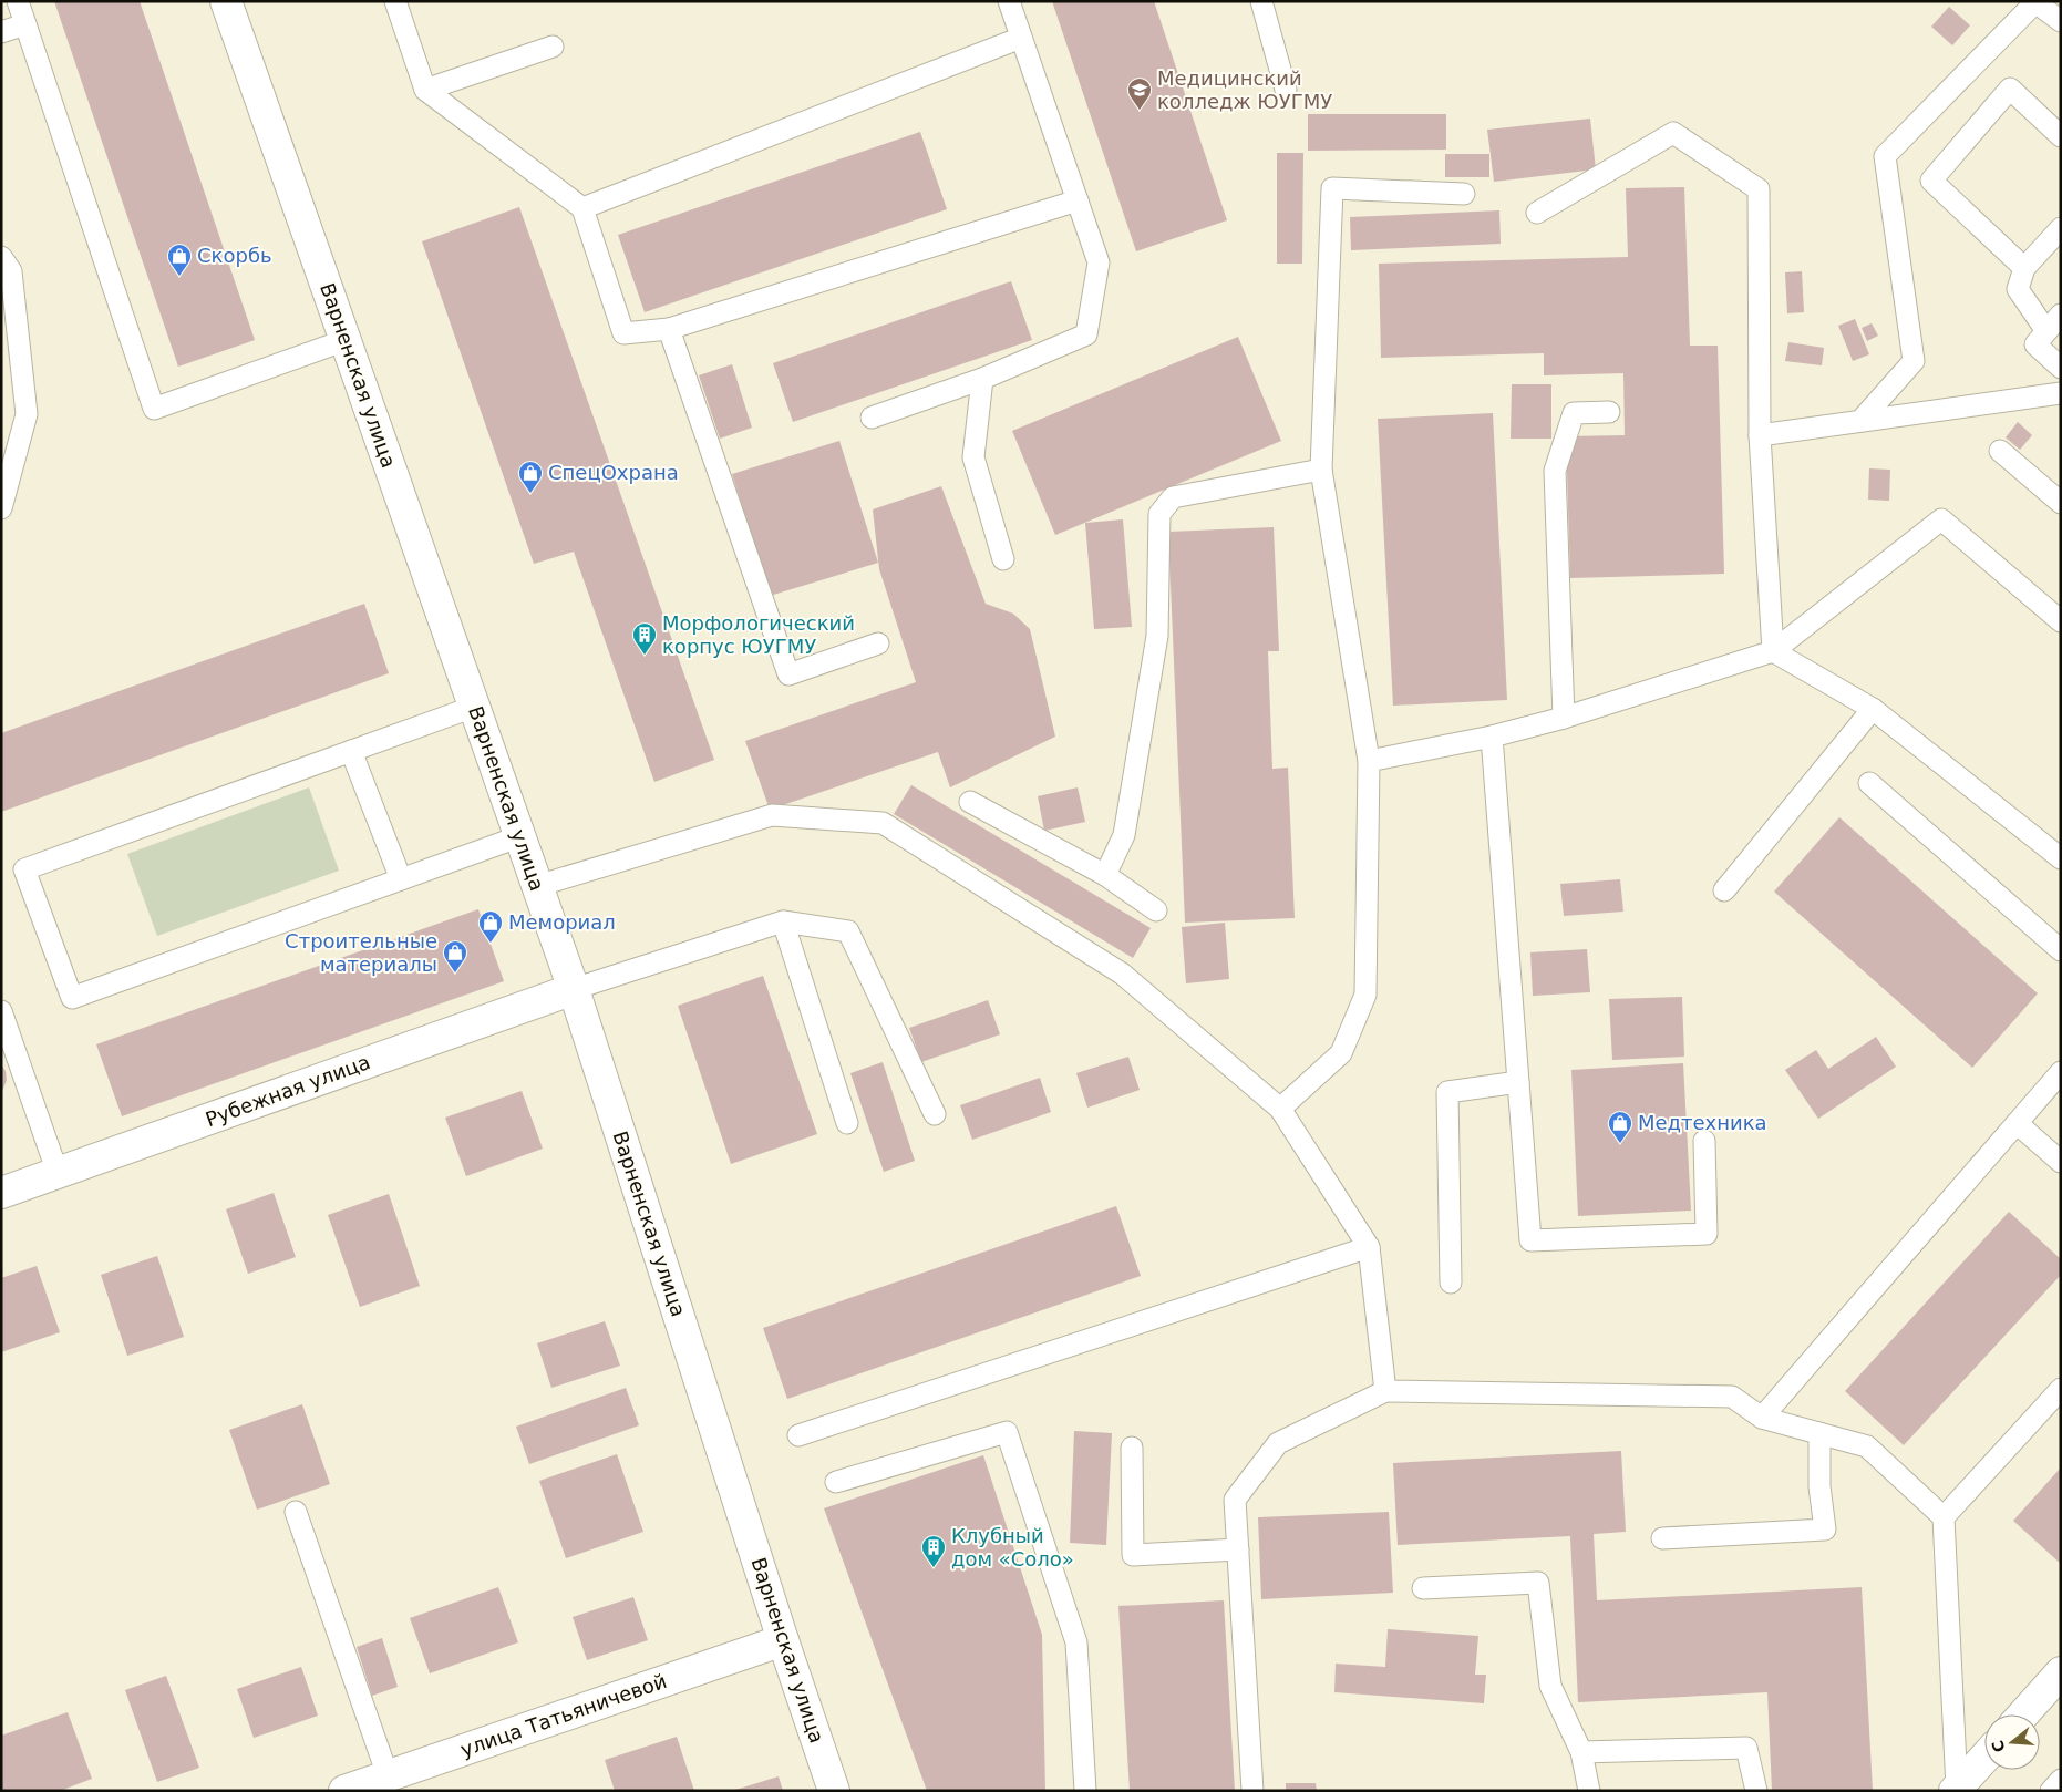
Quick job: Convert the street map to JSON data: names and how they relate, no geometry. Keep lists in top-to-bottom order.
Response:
{
  "streets": {
    "street": ["Варненская улица", "Рубежная улица", "улица Татьяничевой"]
  },
  "crossings": [
    ["Варненская улица", "Рубежная улица"],
    ["Варненская улица", "улица Татьяничевой"]
  ],
  "places": {
    "school or university": ["Медицинский колледж ЮУГМУ"],
    "shop": [
      "Скорбь",
      "СпецОхрана",
      "Мемориал",
      "Строительные материалы",
      "Медтехника"
    ],
    "building": ["Морфологический корпус ЮУГМУ", "Клубный дом «Соло»"]
  },
  "north": "left"
}
